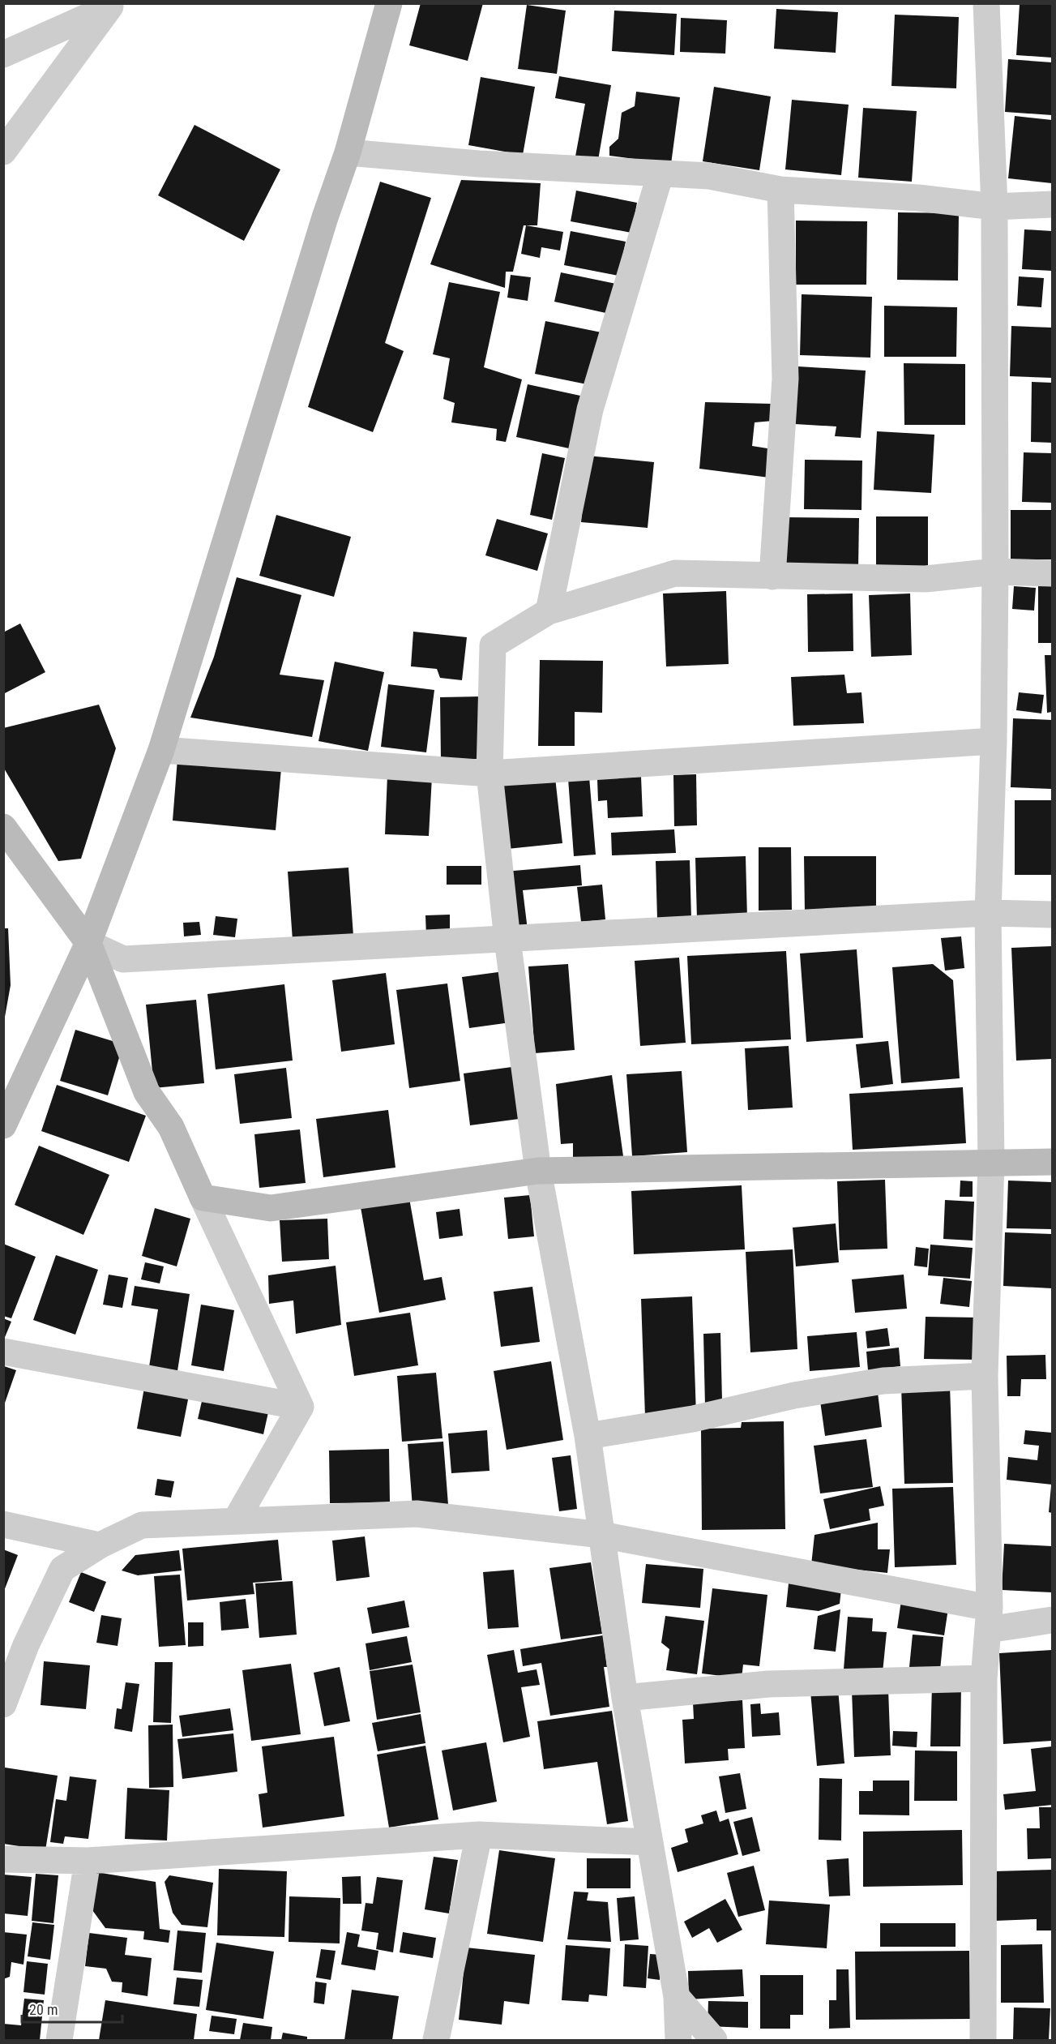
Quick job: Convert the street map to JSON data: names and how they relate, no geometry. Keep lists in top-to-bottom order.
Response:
{
  "scale_bar": "20 m"
}
